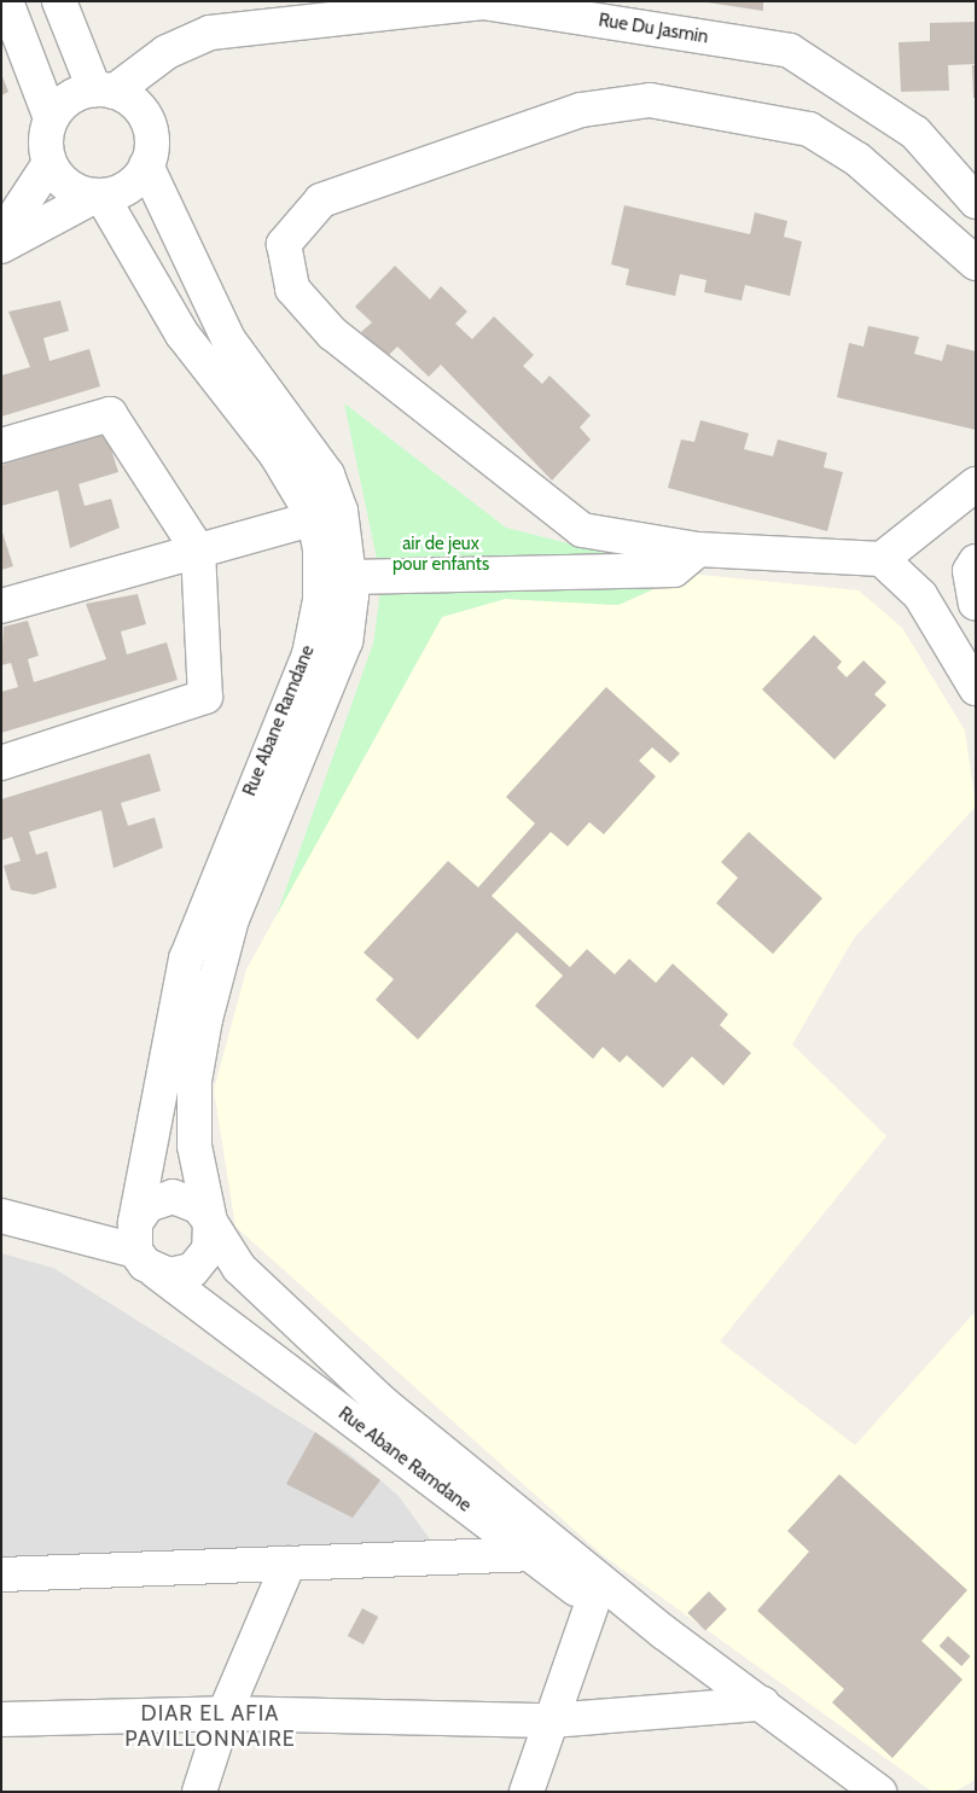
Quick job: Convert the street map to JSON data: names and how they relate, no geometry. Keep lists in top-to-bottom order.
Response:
{
  "streets": {
    "street": ["Rue Du Jasmin", "Rue Abane Ramdane"]
  },
  "crossings": [
    ["Rue Du Jasmin", "Rue Abane Ramdane"]
  ],
  "districts": ["DIAR EL AFIA PAVILLONNAIRE"],
  "parks": ["air de jeux pour enfants"]
}
